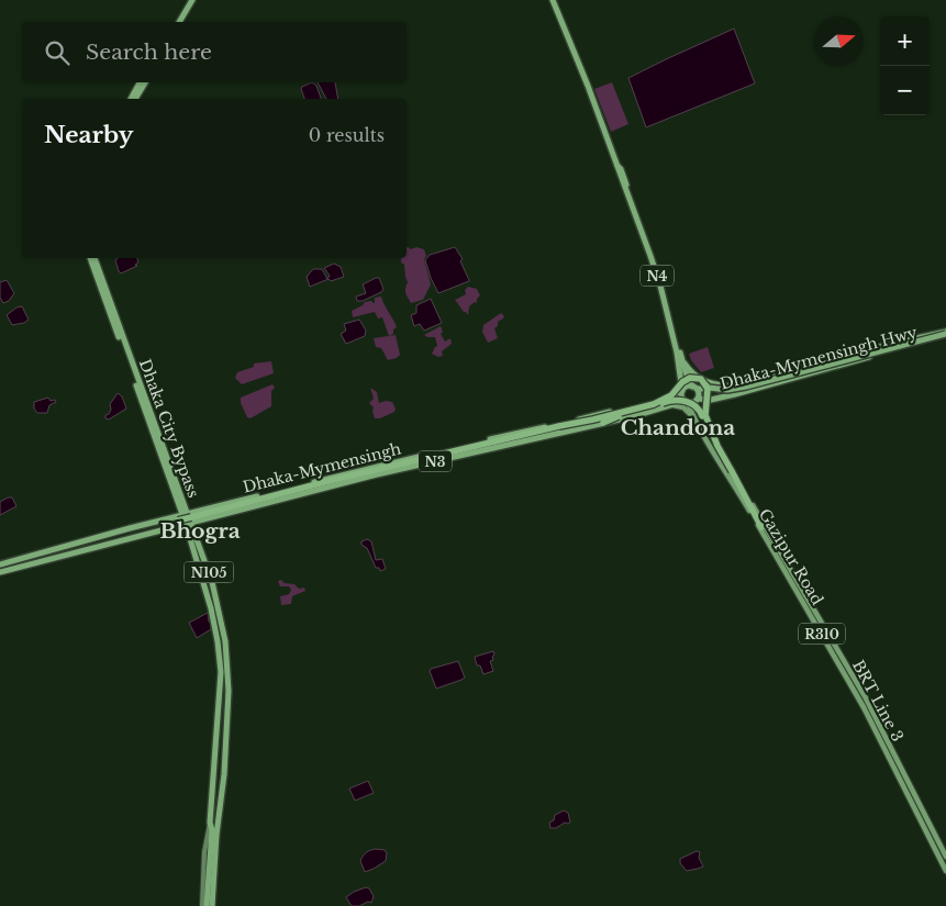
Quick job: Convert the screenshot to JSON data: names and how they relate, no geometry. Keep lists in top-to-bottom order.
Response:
{
  "streets": {
    "highway": [
      "N4",
      "Dhaka-Mymensingh Hwy",
      "Dhaka City Bypass",
      "N3",
      "Dhaka-Mymensingh",
      "N105",
      "BRT Line 3"
    ],
    "main road": ["Gazipur Road", "R310"]
  },
  "crossings": [
    ["N4", "Dhaka-Mymensingh Hwy"],
    ["N4", "N3"],
    ["N4", "Dhaka-Mymensingh"],
    ["N4", "Gazipur Road"],
    ["Dhaka-Mymensingh Hwy", "N3"],
    ["Dhaka-Mymensingh Hwy", "Dhaka-Mymensingh"],
    ["Dhaka-Mymensingh Hwy", "Gazipur Road"],
    ["Dhaka City Bypass", "N3"],
    ["Dhaka City Bypass", "Dhaka-Mymensingh"],
    ["N3", "Dhaka-Mymensingh"],
    ["Dhaka-Mymensingh", "Gazipur Road"],
    ["Dhaka-Mymensingh", "BRT Line 3"],
    ["Gazipur Road", "BRT Line 3"]
  ],
  "districts": ["Chandona", "Bhogra"],
  "north": "right",
  "page": {
    "map_buttons": ["+", "−"],
    "search": "Search here",
    "heading": ["Nearby", "0 results"]
  }
}
